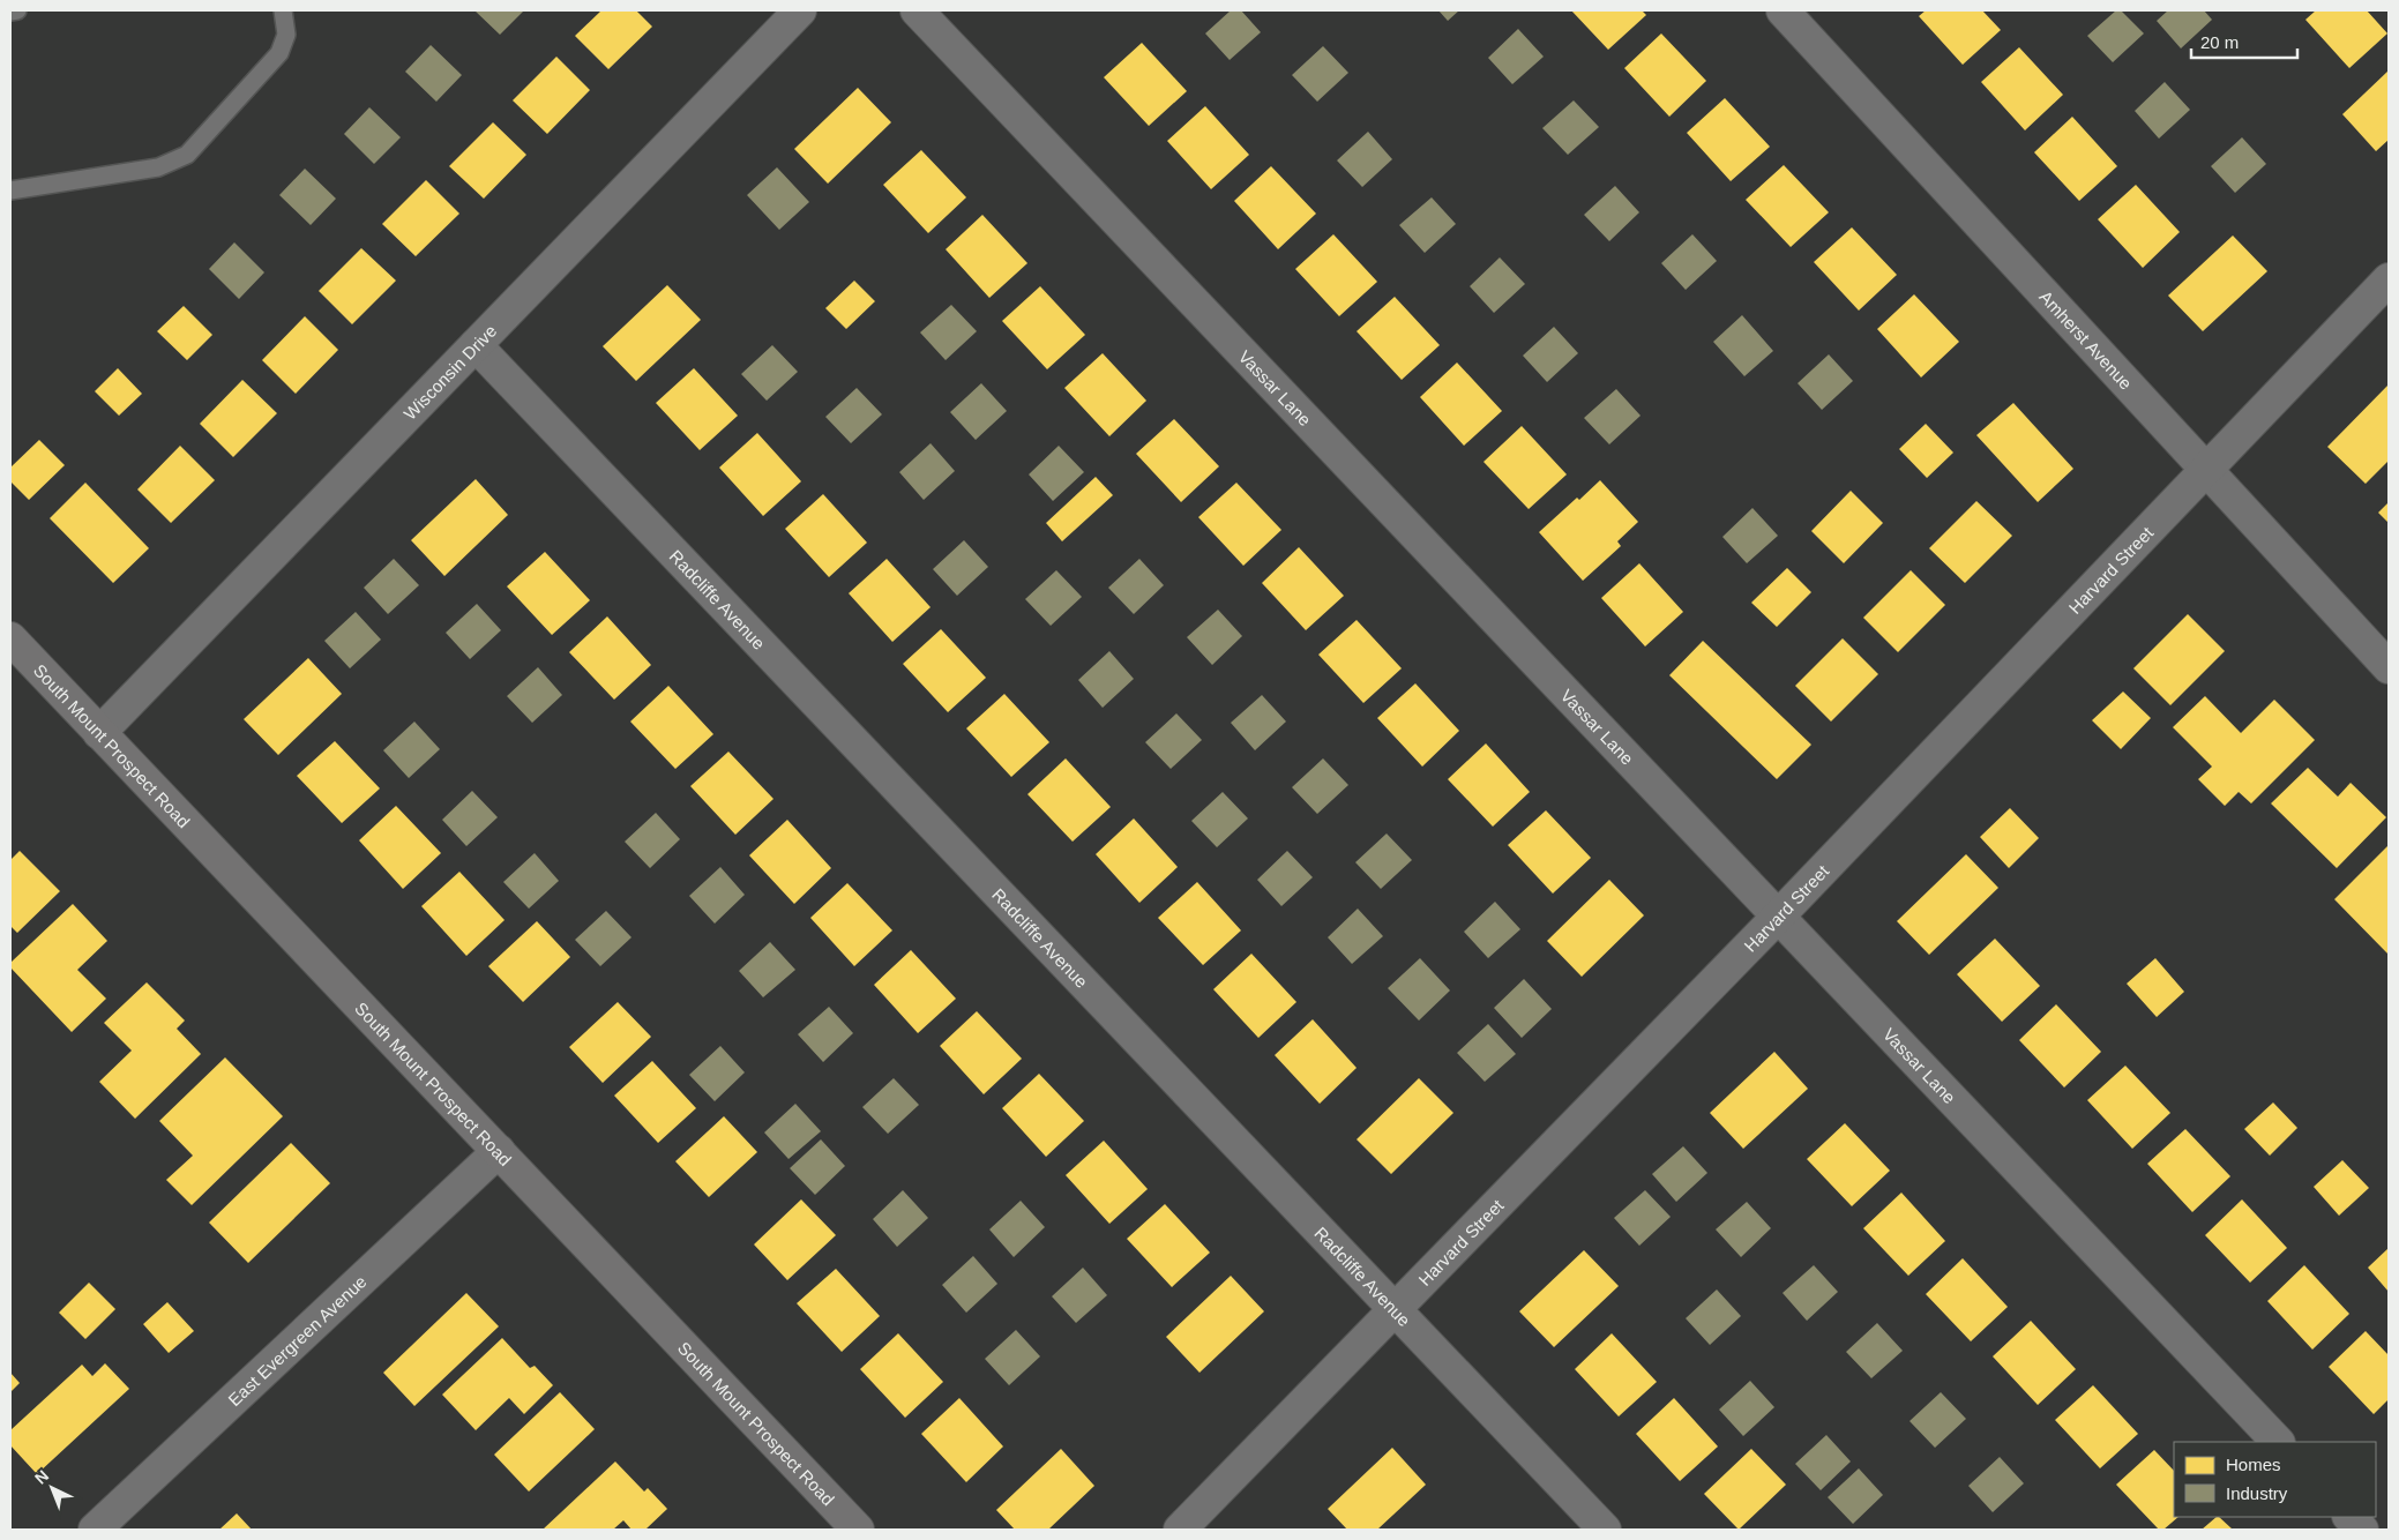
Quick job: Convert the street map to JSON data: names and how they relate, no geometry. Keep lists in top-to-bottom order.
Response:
{
  "streets": {
    "main road": ["South Mount Prospect Road"],
    "street": [
      "Amherst Avenue",
      "Wisconsin Drive",
      "Vassar Lane",
      "Harvard Street",
      "Radcliffe Avenue",
      "East Evergreen Avenue"
    ]
  },
  "crossings": [
    ["Amherst Avenue", "Harvard Street"],
    ["Wisconsin Drive", "Radcliffe Avenue"],
    ["Wisconsin Drive", "South Mount Prospect Road"],
    ["Vassar Lane", "Harvard Street"],
    ["Harvard Street", "Radcliffe Avenue"],
    ["South Mount Prospect Road", "East Evergreen Avenue"]
  ],
  "legend": ["Homes", "Industry"],
  "scale_bar": "20 m",
  "north": "top left"
}
